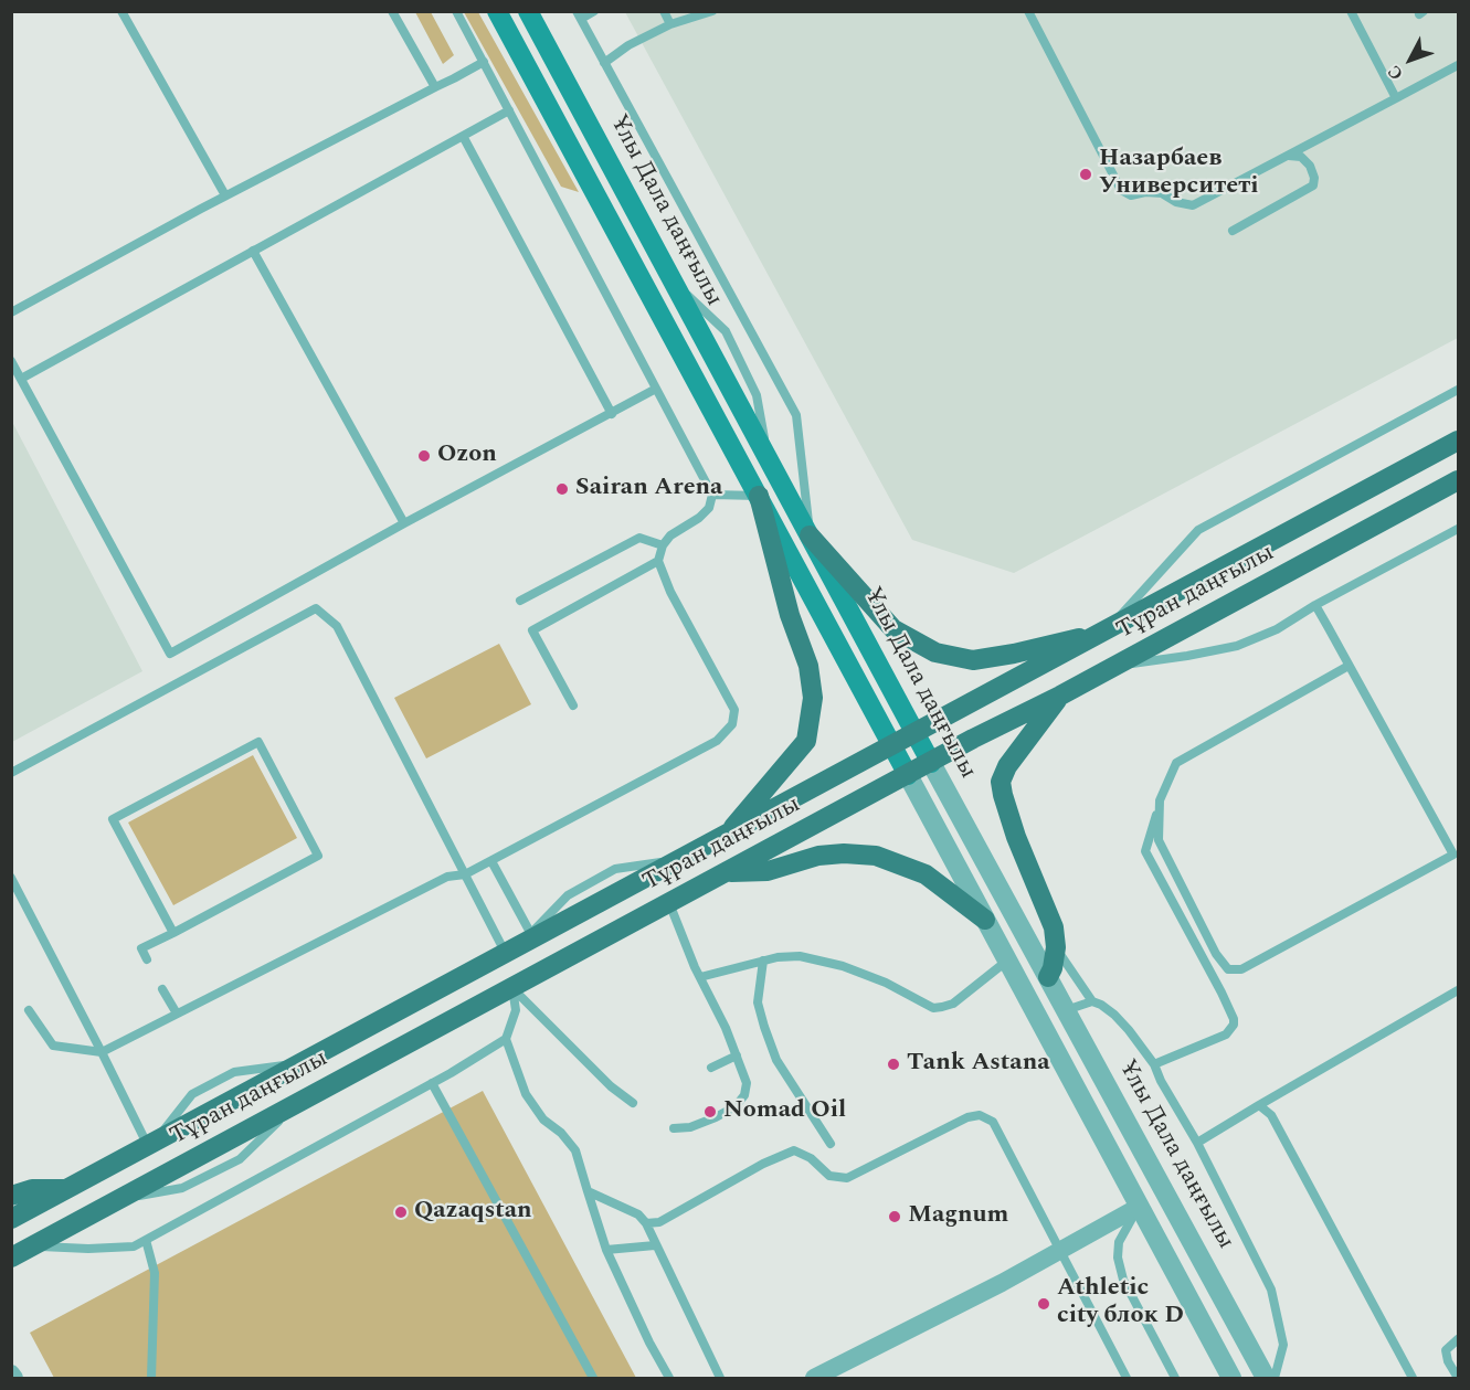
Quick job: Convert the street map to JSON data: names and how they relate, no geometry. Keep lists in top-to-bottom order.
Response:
{
  "streets": {
    "main road": ["Ұлы Дала даңғылы", "Тұран даңғылы"]
  },
  "crossings": [
    ["Ұлы Дала даңғылы", "Тұран даңғылы"]
  ],
  "places": [
    "Назарбаев Университеті",
    "Ozon",
    "Sairan Arena",
    "Tank Astana",
    "Nomad Oil",
    "Qazaqstan",
    "Magnum",
    "Athletic city блок D"
  ],
  "north": "bottom left"
}
